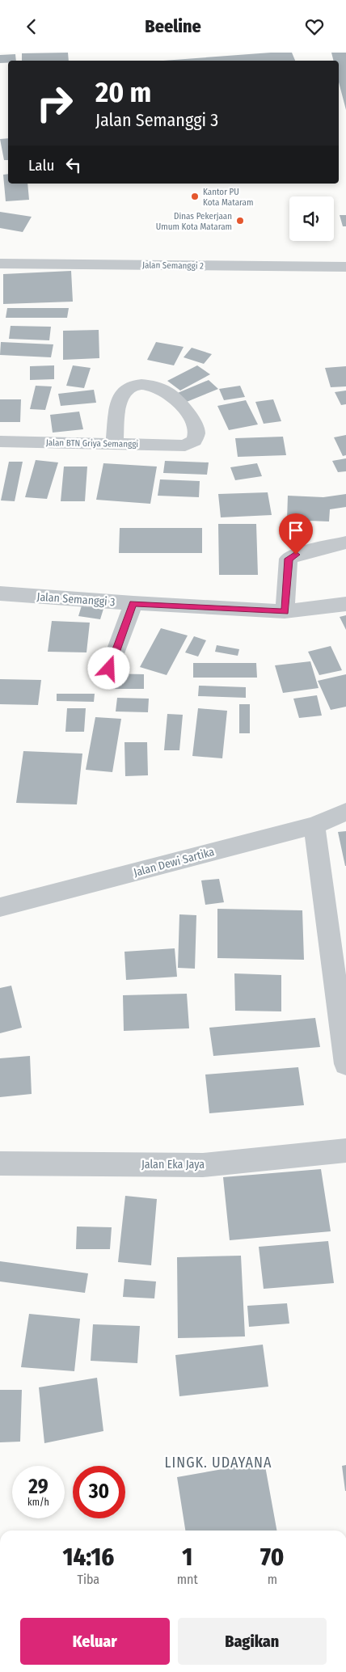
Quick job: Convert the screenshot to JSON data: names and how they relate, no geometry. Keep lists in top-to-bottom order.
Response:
{
  "streets": {
    "street": [
      "Jalan Semanggi 2",
      "Jalan BTN Griya Semanggi",
      "Jalan Semanggi 3",
      "Jalan Dewi Sartika",
      "Jalan Eka Jaya"
    ]
  },
  "districts": ["LINGK. UDAYANA"],
  "places": ["Kantor PU Kota Mataram", "Dinas Pekerjaan Umum Kota Mataram"],
  "page": {
    "header": "Beeline",
    "turn": ["20 m", "Jalan Semanggi 3"],
    "then": "Lalu",
    "speed": "29 km/h",
    "limit": "30",
    "eta": [
      "14:16",
      "Tiba",
      "1",
      "mnt",
      "70",
      "m"
    ],
    "buttons": ["Keluar", "Bagikan"]
  }
}
